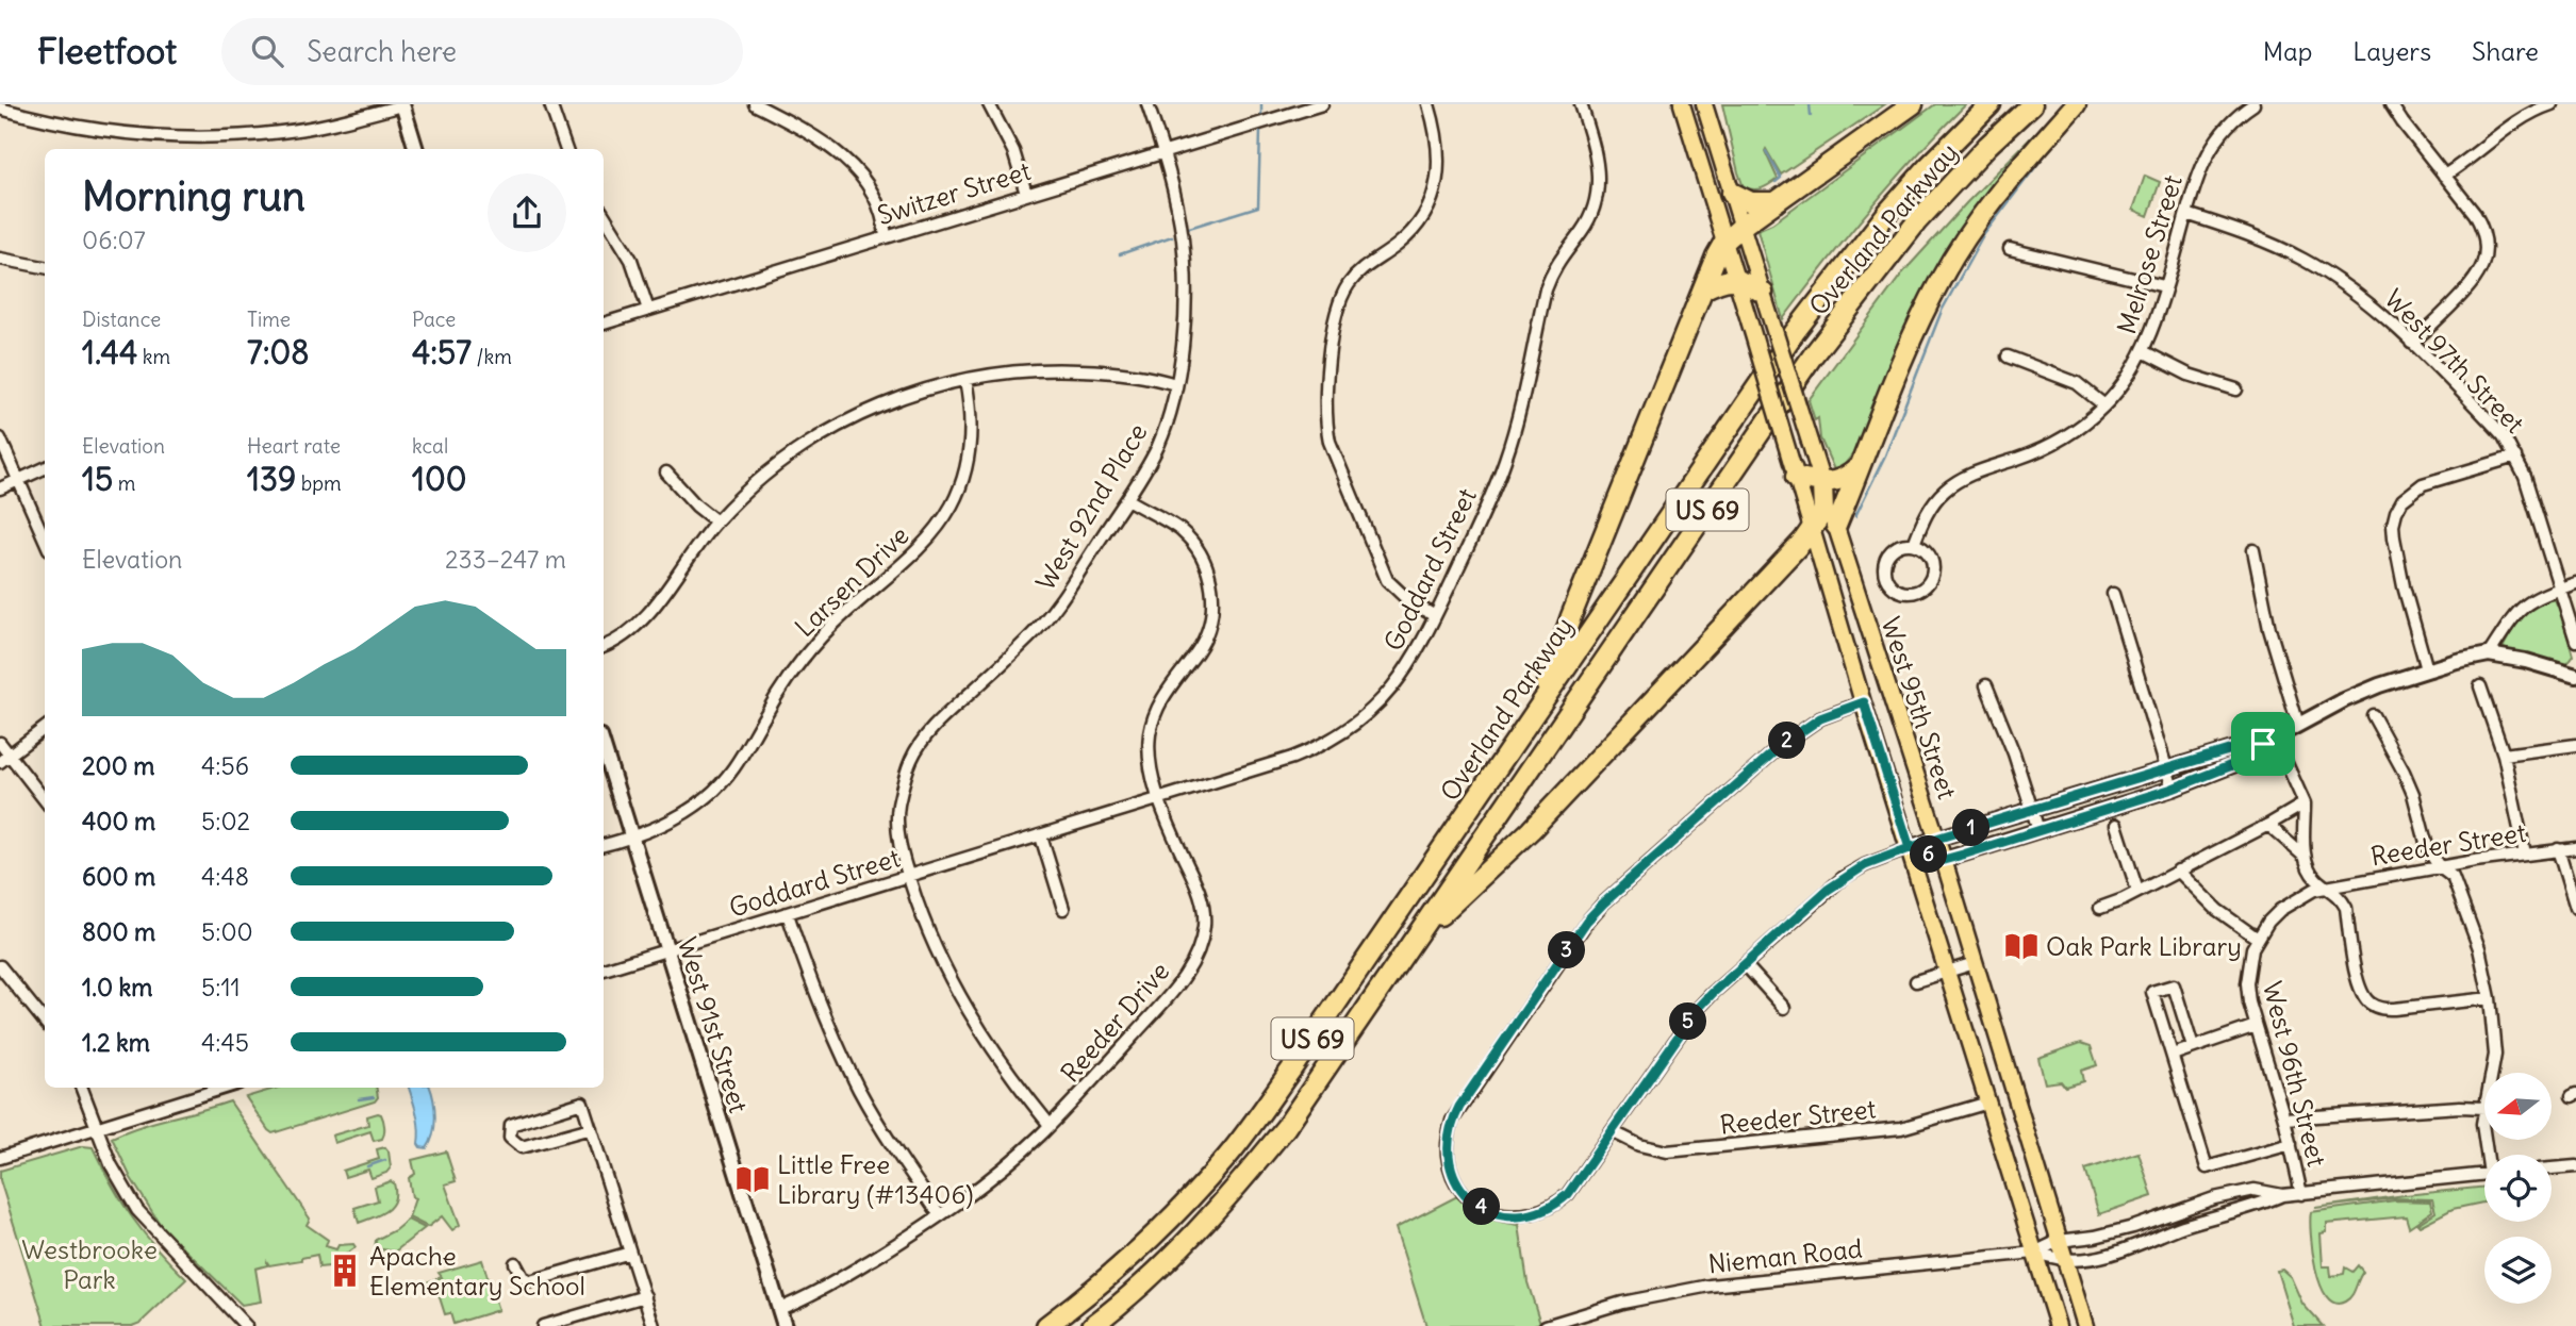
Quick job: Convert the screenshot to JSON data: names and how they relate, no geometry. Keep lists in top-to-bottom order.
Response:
{
  "streets": {
    "highway": ["Overland Parkway", "US 69"],
    "main road": ["West 95th Street"],
    "street": [
      "Switzer Street",
      "Melrose Street",
      "West 97th Street",
      "West 92nd Place",
      "Goddard Street",
      "Larsen Drive",
      "Reeder Street",
      "Reeder Drive",
      "West 91st Street",
      "West 96th Street",
      "Nieman Road"
    ]
  },
  "crossings": [
    ["Switzer Street", "West 92nd Place"],
    ["Melrose Street", "West 97th Street"],
    ["West 92nd Place", "Goddard Street"],
    ["West 92nd Place", "Reeder Drive"],
    ["Goddard Street", "Reeder Drive"],
    ["Goddard Street", "West 91st Street"],
    ["Larsen Drive", "West 91st Street"],
    ["West 95th Street", "Reeder Street"],
    ["West 95th Street", "Nieman Road"],
    ["Reeder Street", "West 96th Street"],
    ["Reeder Drive", "West 91st Street"],
    ["West 96th Street", "Nieman Road"]
  ],
  "parks": ["Westbrooke Park"],
  "places": {
    "library": ["Oak Park Library", "Little Free Library (#13406)"],
    "building": ["Apache Elementary School"]
  },
  "north": "left",
  "page": {
    "header": "Fleetfoot",
    "search": "Search here",
    "nav": ["Map", "Layers", "Share"],
    "heading": ["Morning run", "06:07"],
    "stats": [
      ["Distance", "1.44 km"],
      ["Time", "7:08"],
      ["Pace", "4:57 /km"],
      ["Elevation", "15 m"],
      ["Heart rate", "139 bpm"],
      ["kcal", "100"]
    ],
    "chart": ["Elevation", "233–247 m"],
    "pins": [
      "2",
      "1",
      "6",
      "3",
      "5",
      "4"
    ],
    "list": [
      {
        "name": "200 m",
        "note": "4:56"
      },
      {
        "name": "400 m",
        "note": "5:02"
      },
      {
        "name": "600 m",
        "note": "4:48"
      },
      {
        "name": "800 m",
        "note": "5:00"
      },
      {
        "name": "1.0 km",
        "note": "5:11"
      },
      {
        "name": "1.2 km",
        "note": "4:45"
      }
    ]
  }
}
